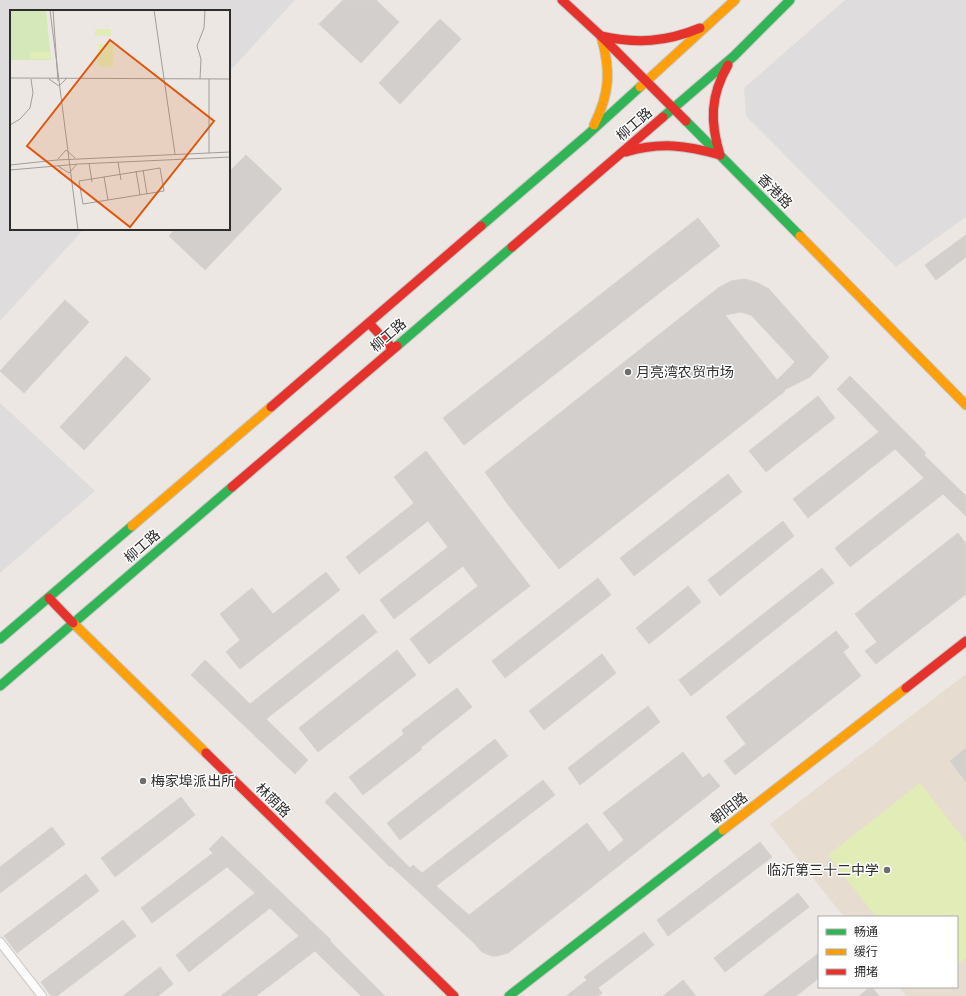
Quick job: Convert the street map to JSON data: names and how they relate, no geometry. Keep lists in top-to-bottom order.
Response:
{
  "streets": {
    "main road": [
      "柳工路",
      "香港路",
      "林荫路",
      "朝阳路"
    ]
  },
  "crossings": [
    ["柳工路", "香港路"],
    ["柳工路", "林荫路"]
  ],
  "places": ["月亮湾农贸市场", "梅家埠派出所", "临沂第三十二中学"],
  "legend": ["畅通", "缓行", "拥堵"]
}
